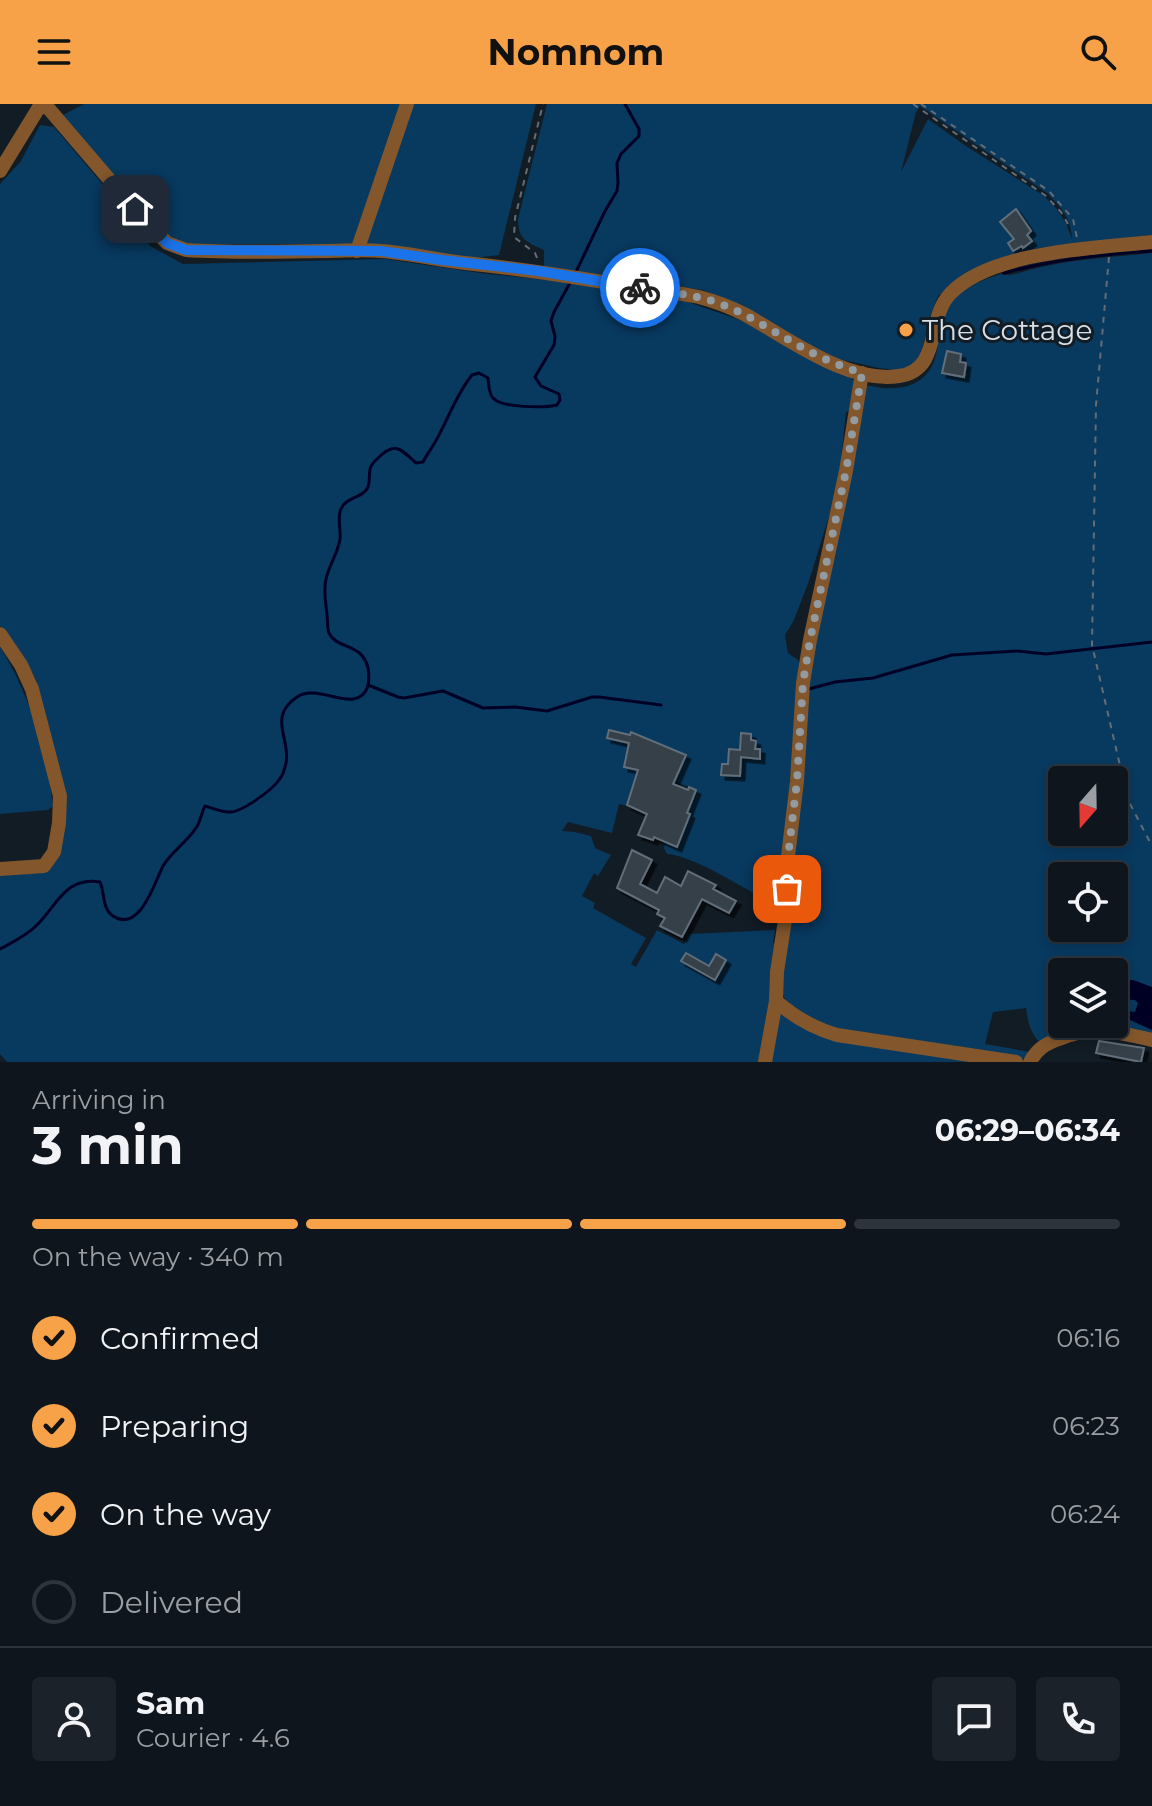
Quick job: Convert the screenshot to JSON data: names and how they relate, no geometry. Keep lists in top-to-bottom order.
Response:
{
  "places": ["The Cottage"],
  "north": "bottom",
  "page": {
    "header": "Nomnom",
    "heading": ["3 min", "Arriving in", "06:29–06:34"],
    "panel": ["Sam", "Courier · 4.6"],
    "bar": "On the way · 340 m",
    "list": [
      ["Confirmed", "06:16"],
      ["Preparing", "06:23"],
      ["On the way", "06:24"],
      "Delivered"
    ]
  }
}
